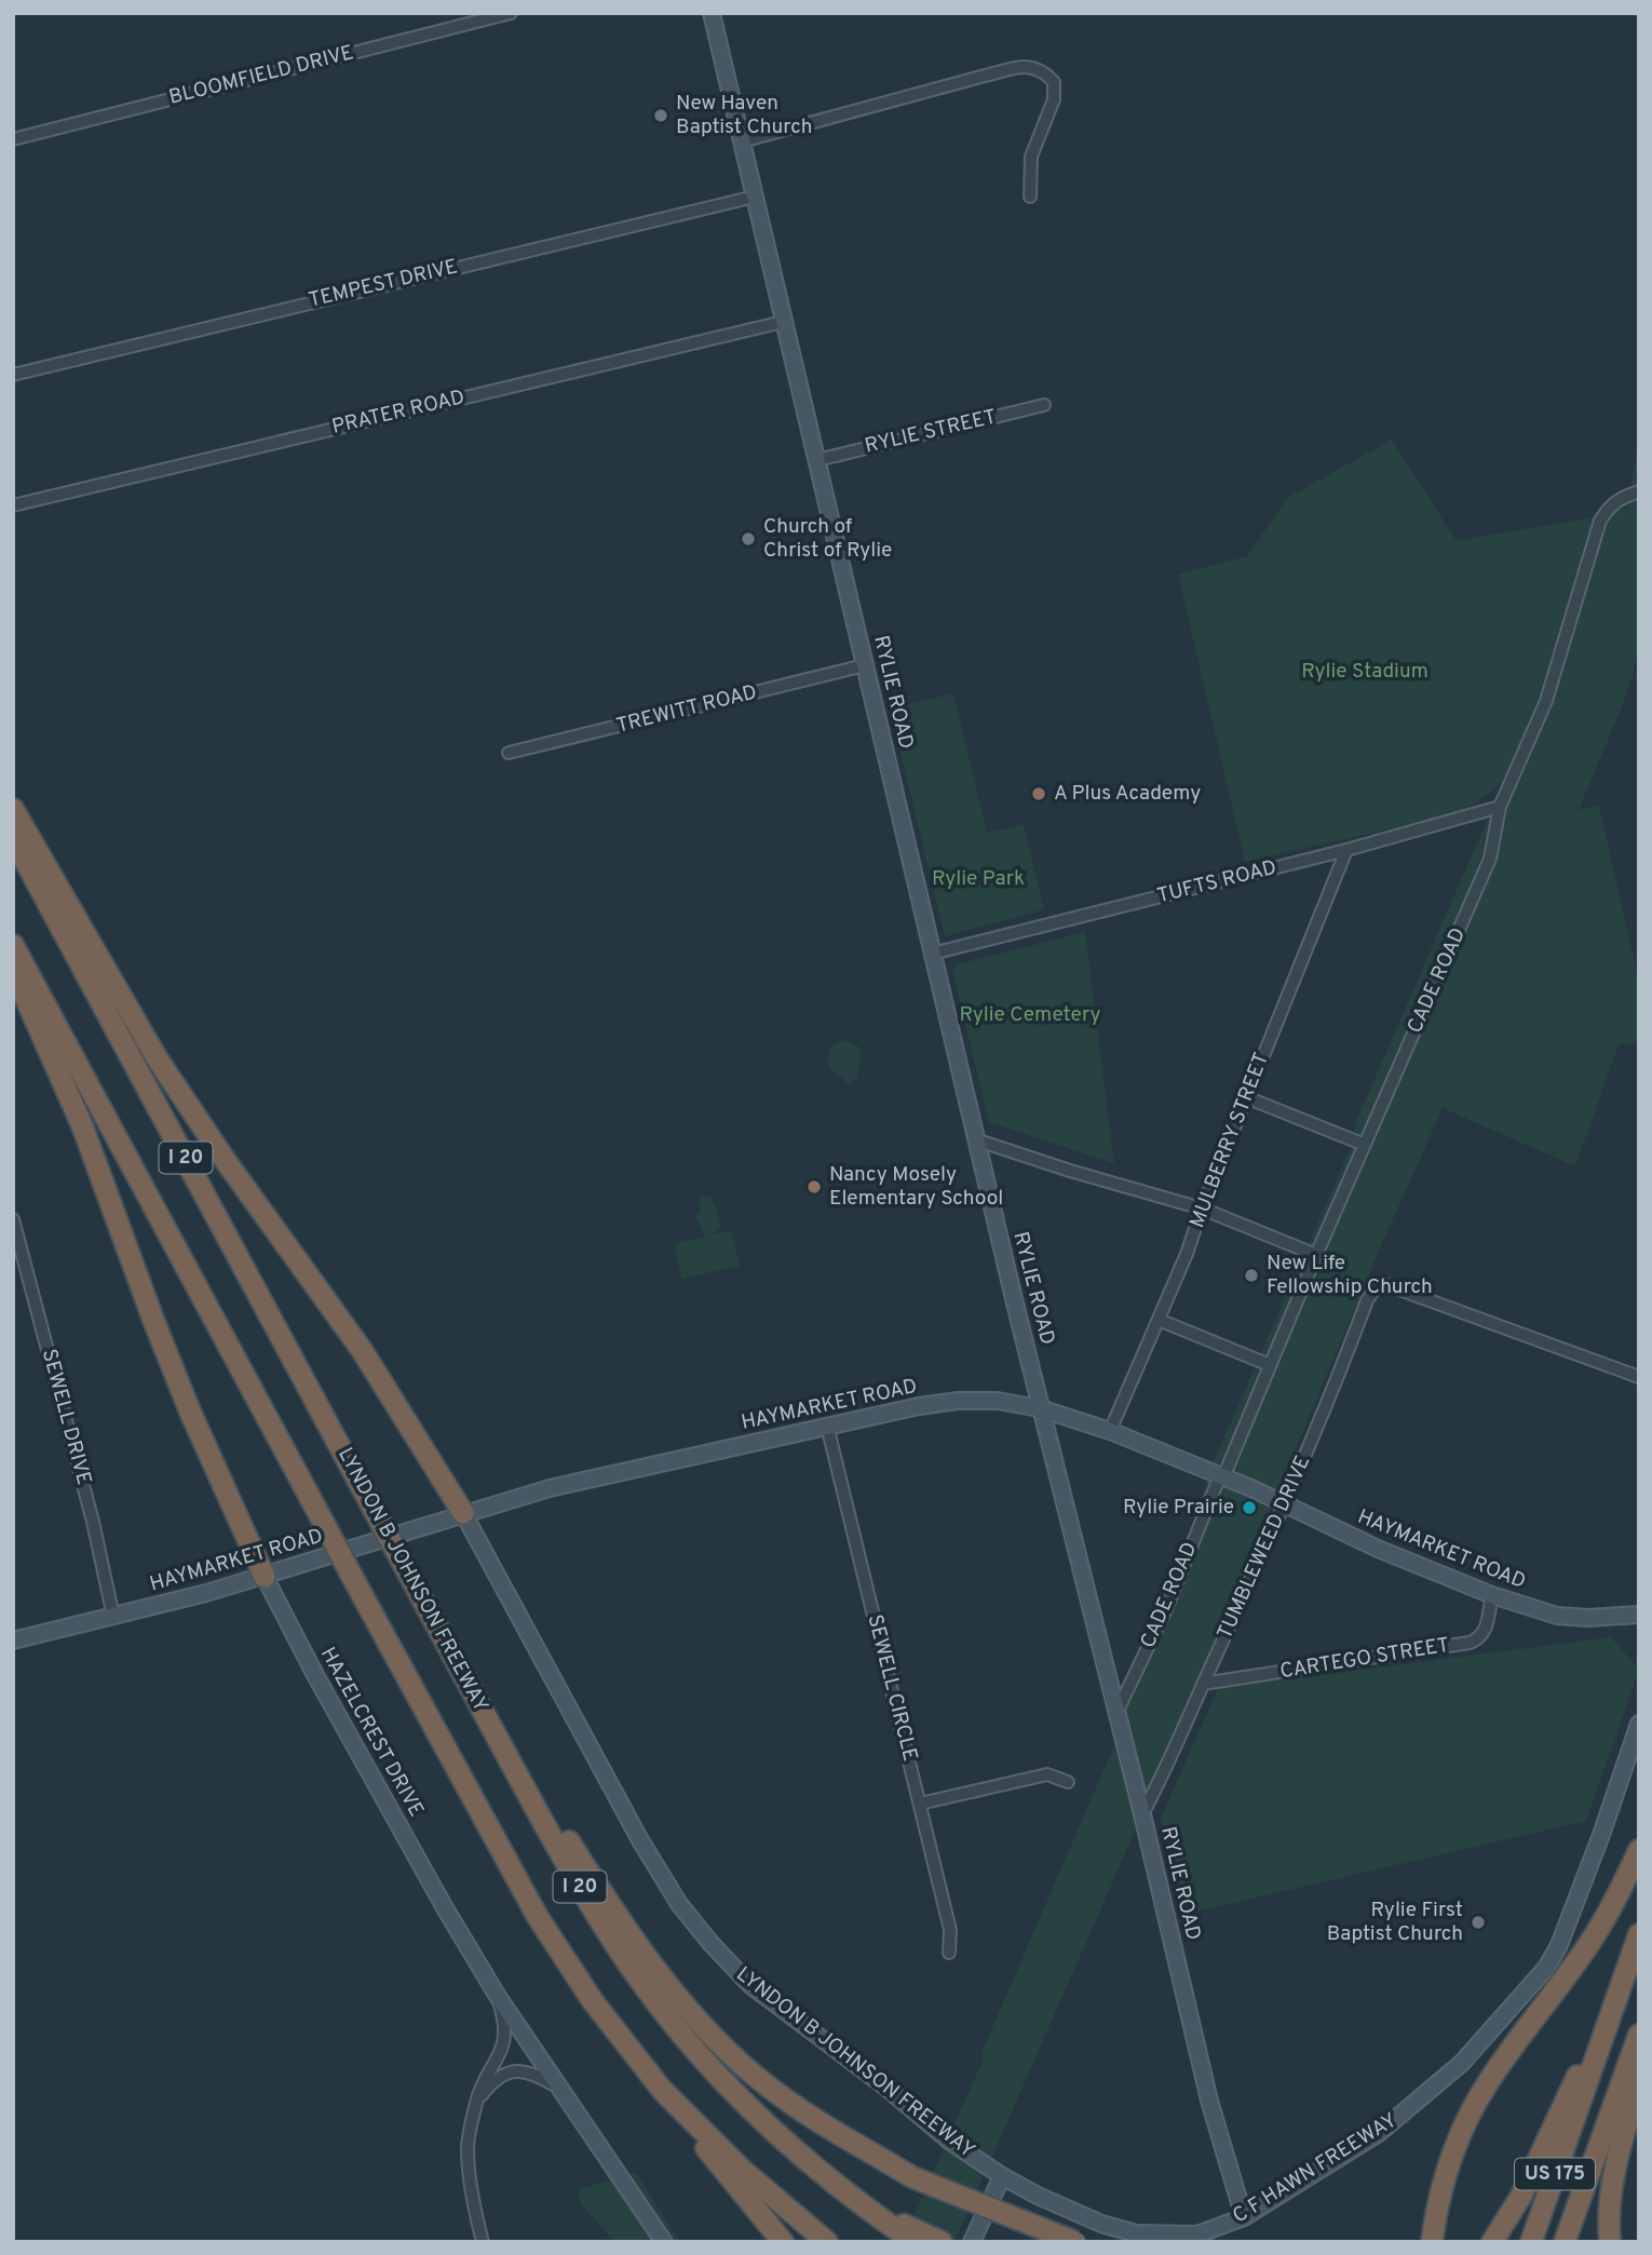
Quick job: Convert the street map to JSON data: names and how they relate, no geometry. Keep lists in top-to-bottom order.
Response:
{
  "streets": {
    "highway": ["I 20", "LYNDON B JOHNSON FREEWAY", "US 175"],
    "street": [
      "BLOOMFIELD DRIVE",
      "TEMPEST DRIVE",
      "PRATER ROAD",
      "RYLIE STREET",
      "RYLIE ROAD",
      "TREWITT ROAD",
      "TUFTS ROAD",
      "CADE ROAD",
      "MULBERRY STREET",
      "HAYMARKET ROAD",
      "SEWELL DRIVE",
      "TUMBLEWEED DRIVE",
      "CARTEGO STREET",
      "SEWELL CIRCLE",
      "HAZELCREST DRIVE",
      "C F HAWN FREEWAY"
    ]
  },
  "crossings": [
    ["TEMPEST DRIVE", "RYLIE ROAD"],
    ["PRATER ROAD", "RYLIE ROAD"],
    ["RYLIE STREET", "RYLIE ROAD"],
    ["RYLIE ROAD", "TREWITT ROAD"],
    ["RYLIE ROAD", "TUFTS ROAD"],
    ["RYLIE ROAD", "CADE ROAD"],
    ["RYLIE ROAD", "HAYMARKET ROAD"],
    ["RYLIE ROAD", "TUMBLEWEED DRIVE"],
    ["RYLIE ROAD", "C F HAWN FREEWAY"],
    ["TUFTS ROAD", "CADE ROAD"],
    ["TUFTS ROAD", "MULBERRY STREET"],
    ["CADE ROAD", "HAYMARKET ROAD"],
    ["MULBERRY STREET", "HAYMARKET ROAD"],
    ["HAYMARKET ROAD", "SEWELL DRIVE"],
    ["HAYMARKET ROAD", "TUMBLEWEED DRIVE"],
    ["HAYMARKET ROAD", "LYNDON B JOHNSON FREEWAY"],
    ["HAYMARKET ROAD", "CARTEGO STREET"],
    ["HAYMARKET ROAD", "SEWELL CIRCLE"],
    ["HAYMARKET ROAD", "HAZELCREST DRIVE"],
    ["TUMBLEWEED DRIVE", "CARTEGO STREET"],
    ["LYNDON B JOHNSON FREEWAY", "C F HAWN FREEWAY"]
  ],
  "parks": ["Rylie Stadium", "Rylie Park", "Rylie Cemetery"],
  "places": [
    "New Haven Baptist Church",
    "Church of Christ of Rylie",
    "A Plus Academy",
    "Nancy Mosely Elementary School",
    "New Life Fellowship Church",
    "Rylie Prairie",
    "Rylie First Baptist Church"
  ]
}
